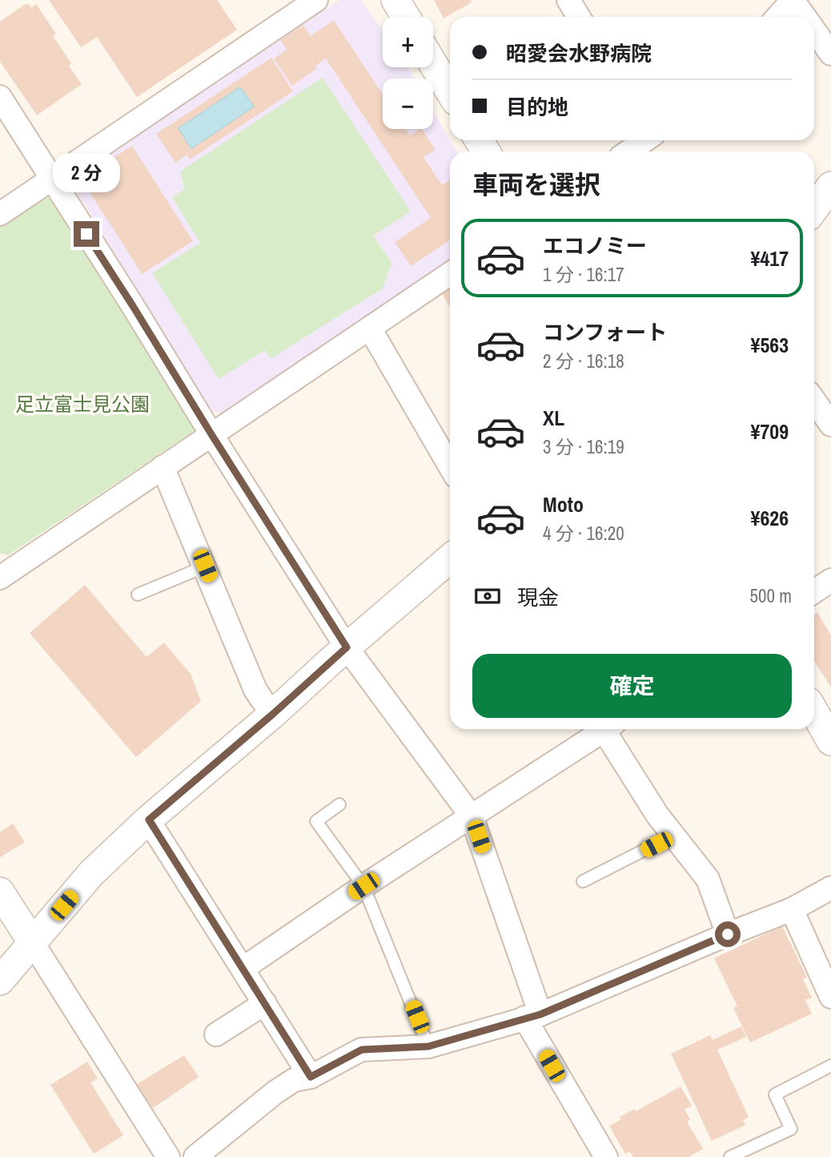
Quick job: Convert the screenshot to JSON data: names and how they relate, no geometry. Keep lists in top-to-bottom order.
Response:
{
  "parks": ["足立富士見公園"],
  "page": {
    "map_buttons": ["+", "−"],
    "banner": ["昭愛会水野病院", "目的地"],
    "heading": "車両を選択",
    "bubble": "2 分",
    "list": [
      {
        "name": "エコノミー",
        "note": "1 分 · 16:17",
        "value": "¥417"
      },
      {
        "name": "コンフォート",
        "note": "2 分 · 16:18",
        "value": "¥563"
      },
      {
        "name": "XL",
        "note": "3 分 · 16:19",
        "value": "¥709"
      },
      {
        "name": "Moto",
        "note": "4 分 · 16:20",
        "value": "¥626"
      }
    ],
    "pay": ["現金", "500 m"],
    "buttons": "確定"
  }
}
